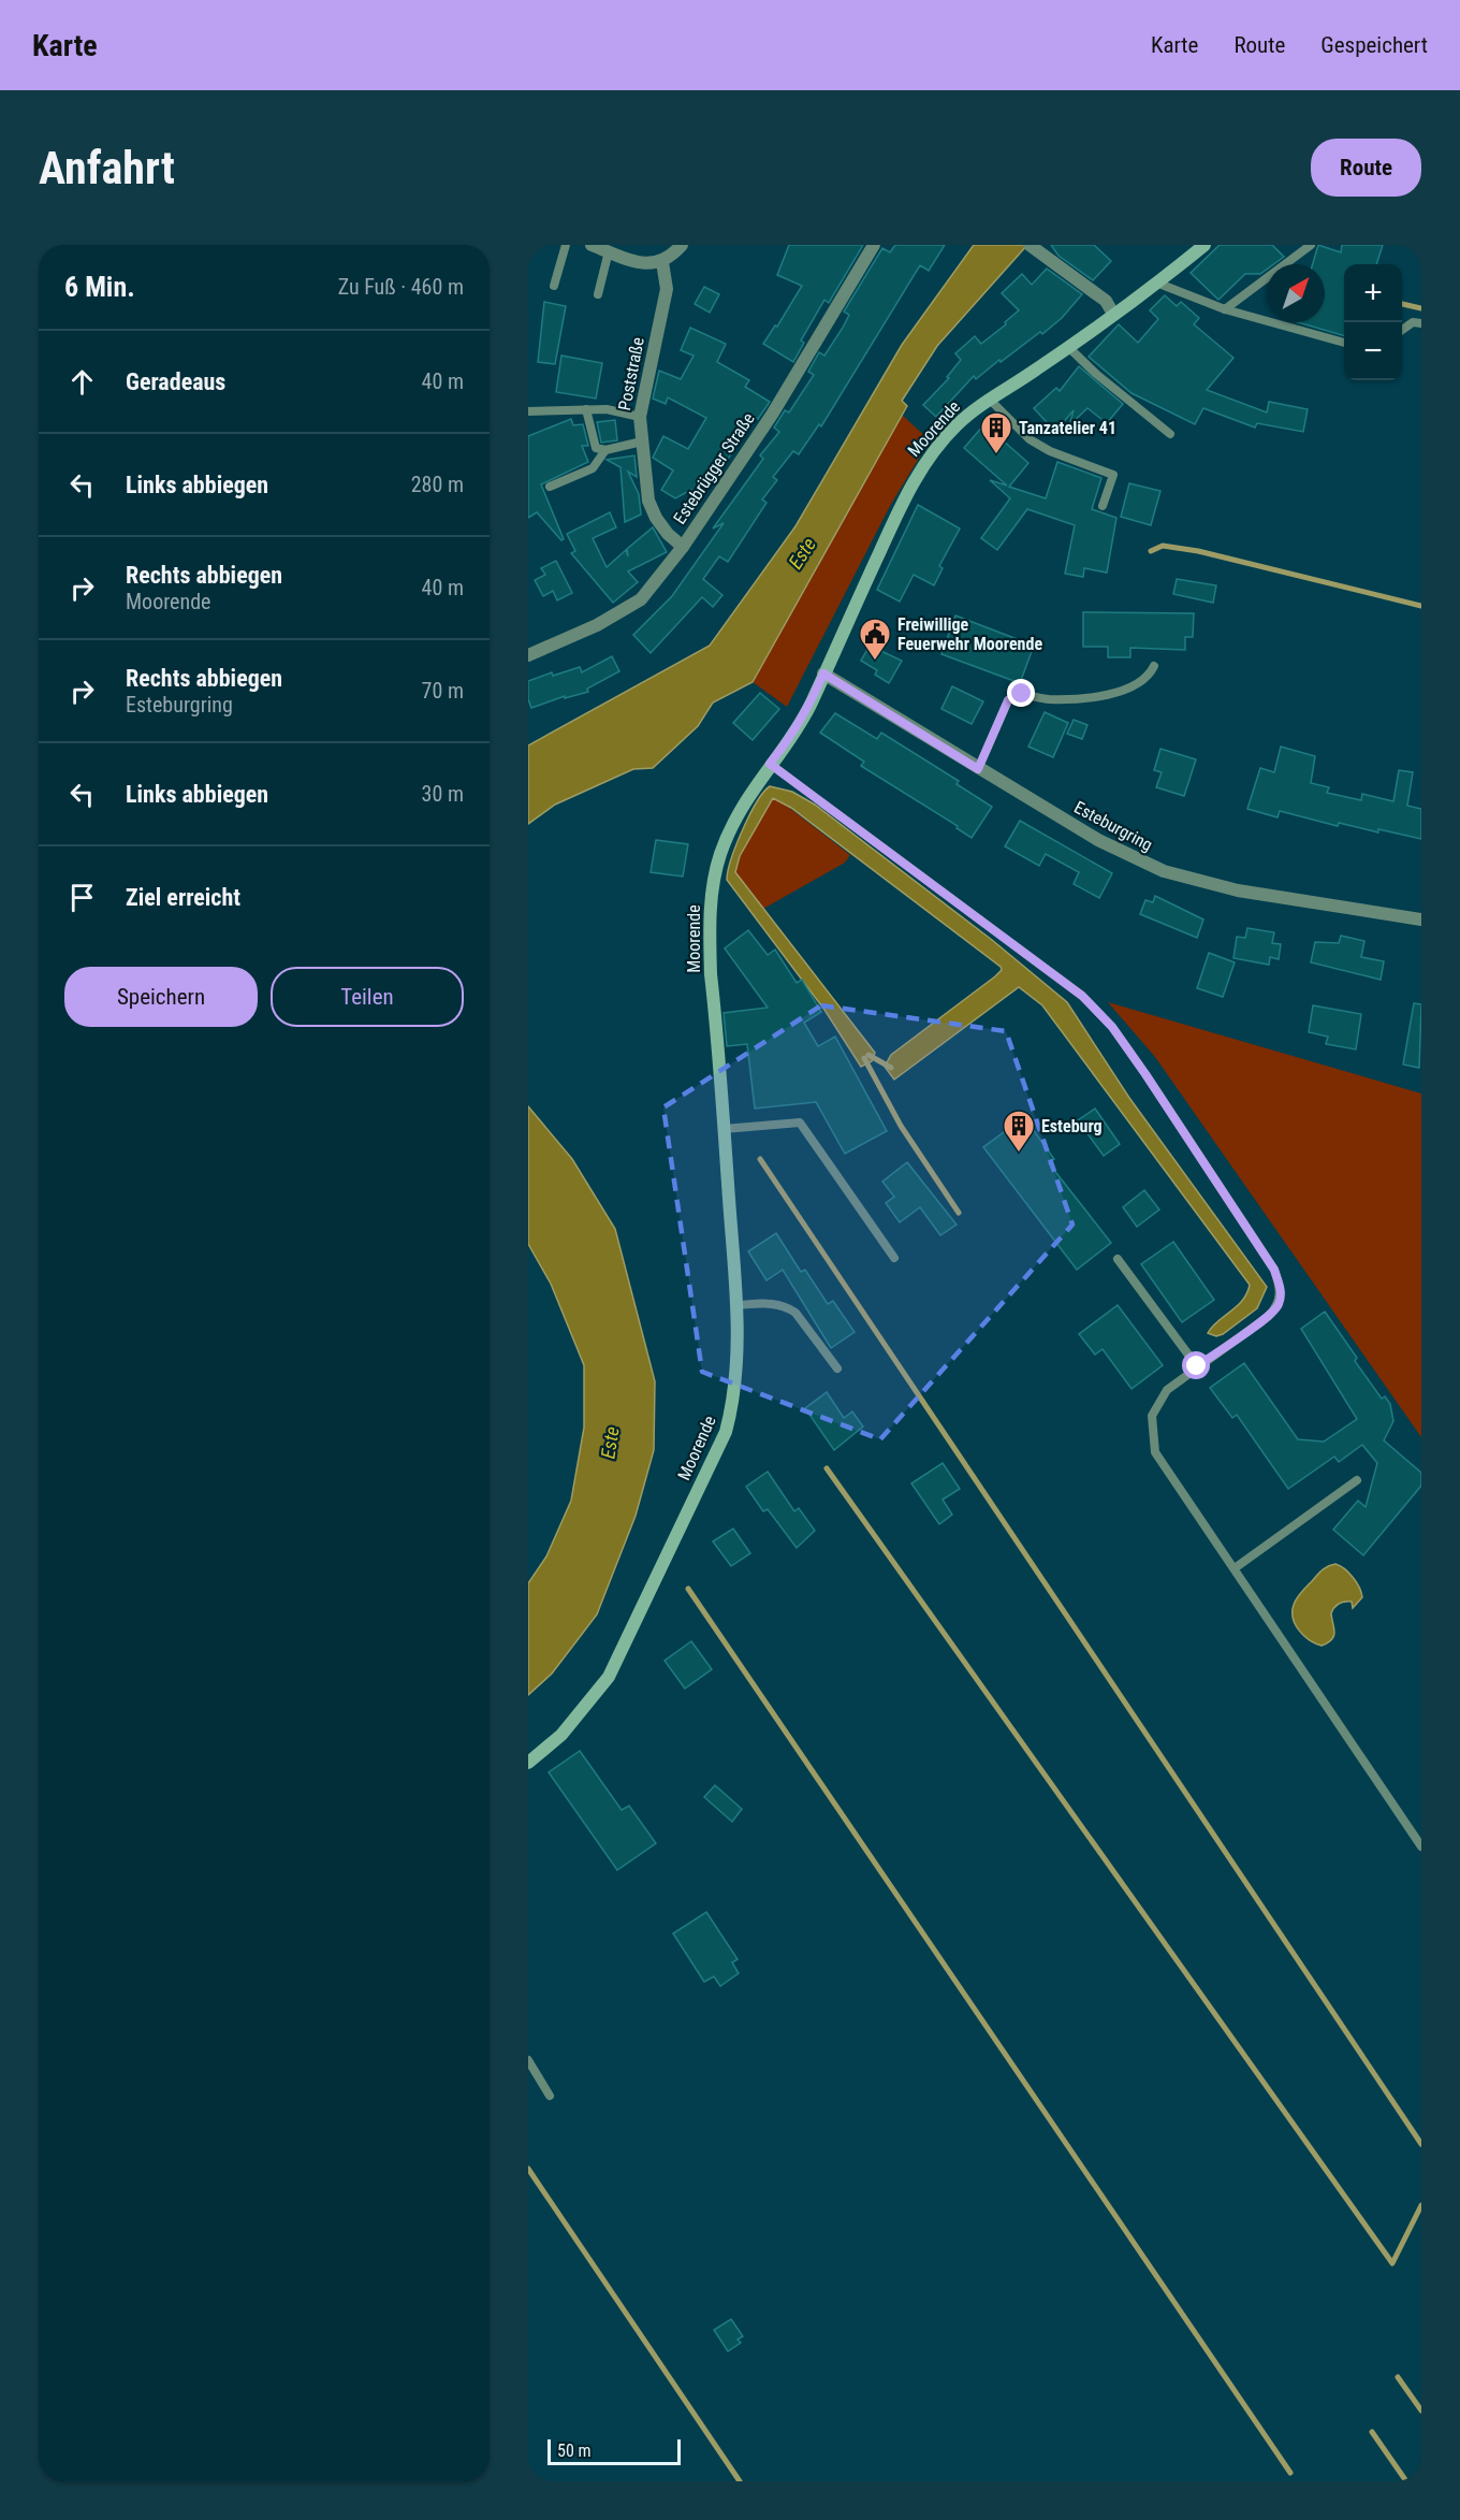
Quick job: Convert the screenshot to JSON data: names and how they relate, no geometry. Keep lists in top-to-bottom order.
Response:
{
  "streets": {
    "street": [
      "Poststraße",
      "Moorende",
      "Estebrügger Straße",
      "Esteburgring"
    ]
  },
  "crossings": [
    ["Poststraße", "Estebrügger Straße"],
    ["Moorende", "Esteburgring"]
  ],
  "water": ["Este"],
  "places": {
    "building": ["Tanzatelier 41", "Esteburg"],
    "public building": ["Freiwillige Feuerwehr Moorende"]
  },
  "scale_bar": "50 m",
  "north": "top right",
  "page": {
    "header": "Karte",
    "nav": ["Karte", "Route", "Gespeichert"],
    "buttons": [
      "Route",
      ["Speichern", "Teilen"]
    ],
    "title": "Anfahrt",
    "heading": ["6 Min.", "Zu Fuß · 460 m"],
    "map_buttons": ["+", "−"],
    "list": [
      ["Geradeaus", "40 m"],
      ["Links abbiegen", "280 m"],
      ["Rechts abbiegen", "Moorende", "40 m"],
      ["Rechts abbiegen", "Esteburgring", "70 m"],
      ["Links abbiegen", "30 m"],
      "Ziel erreicht"
    ],
    "scale": "50 m"
  }
}
